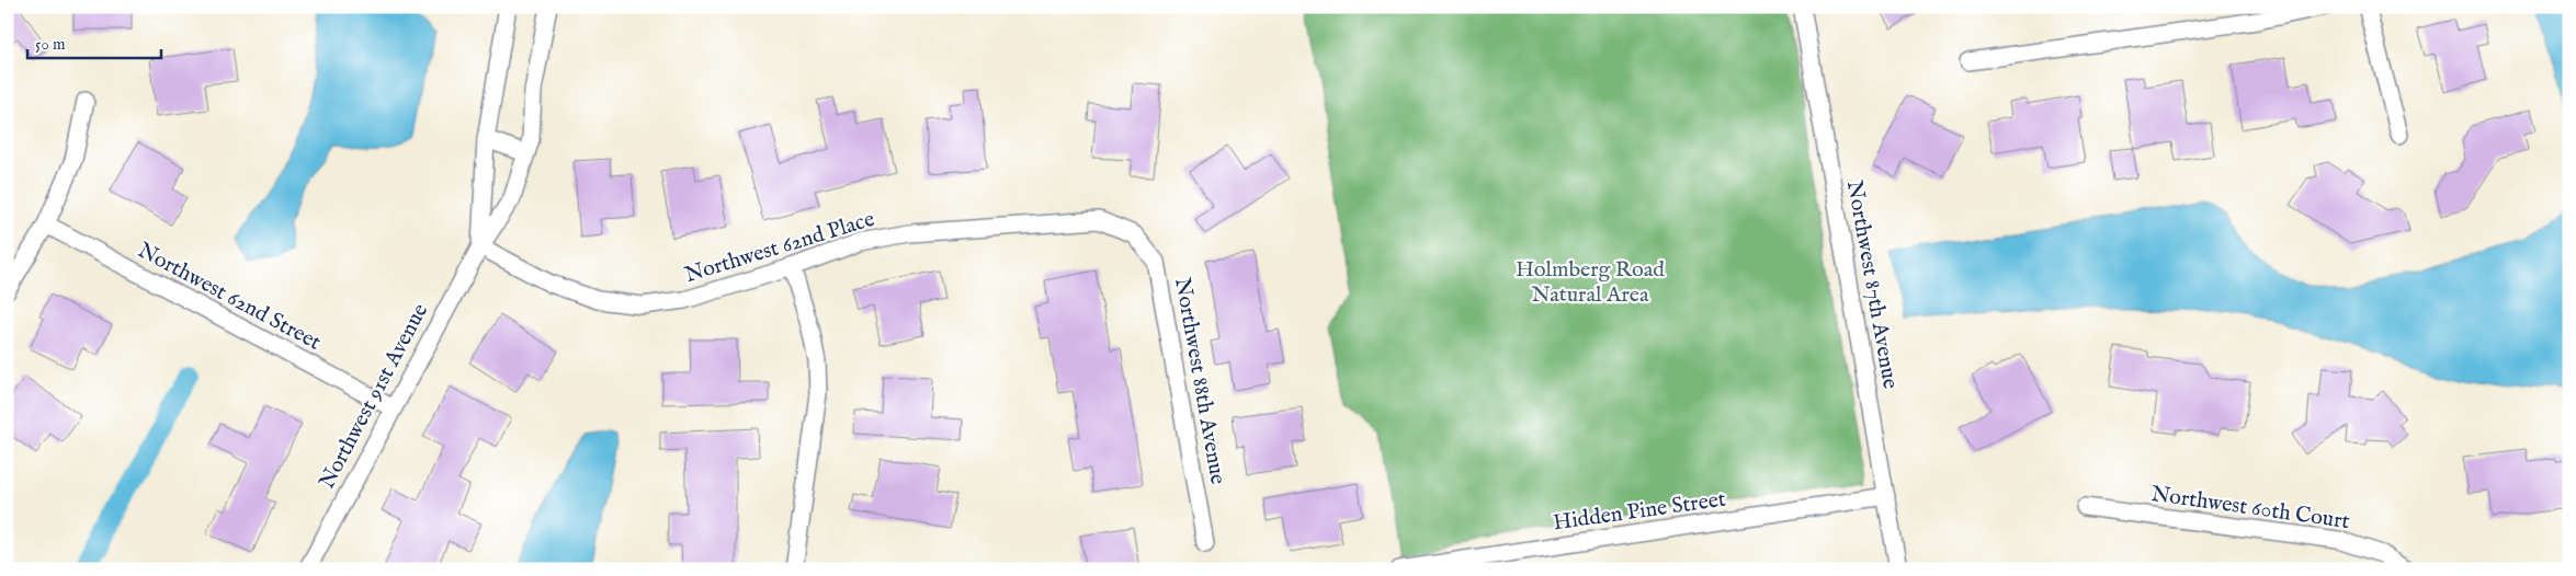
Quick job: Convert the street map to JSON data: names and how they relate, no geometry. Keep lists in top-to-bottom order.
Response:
{
  "streets": {
    "street": [
      "Northwest 62nd Place",
      "Northwest 87th Avenue",
      "Northwest 62nd Street",
      "Northwest 88th Avenue",
      "Northwest 91st Avenue",
      "Northwest 60th Court",
      "Hidden Pine Street"
    ]
  },
  "crossings": [
    ["Northwest 62nd Place", "Northwest 88th Avenue"],
    ["Northwest 62nd Place", "Northwest 91st Avenue"],
    ["Northwest 87th Avenue", "Hidden Pine Street"],
    ["Northwest 62nd Street", "Northwest 91st Avenue"]
  ],
  "parks": ["Holmberg Road Natural Area"],
  "scale_bar": "50 m"
}
